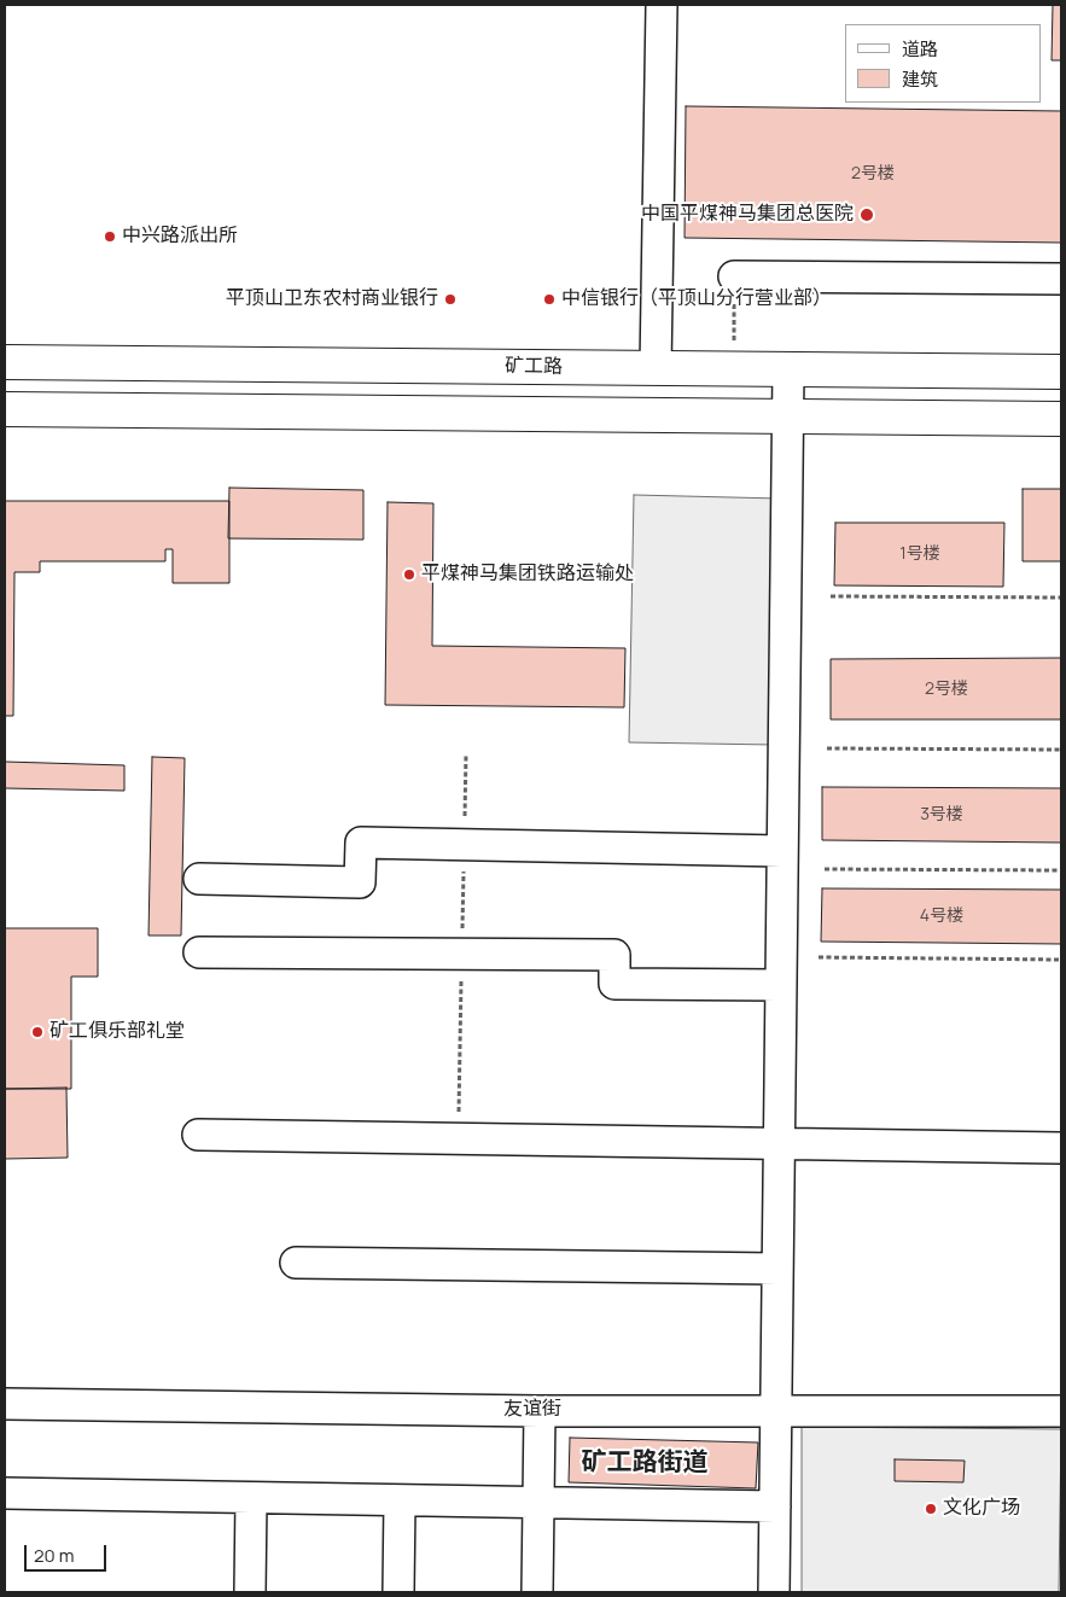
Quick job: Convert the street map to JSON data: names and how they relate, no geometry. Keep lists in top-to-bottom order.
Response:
{
  "streets": {
    "main road": ["矿工路"],
    "street": ["友谊街"]
  },
  "districts": ["矿工路街道"],
  "places": [
    "中国平煤神马集团总医院",
    "中兴路派出所",
    "平顶山卫东农村商业银行",
    "中信银行（平顶山分行营业部）",
    "平煤神马集团铁路运输处",
    "矿工俱乐部礼堂",
    "文化广场"
  ],
  "house_numbers": [
    "2号楼",
    "1号楼",
    "2号楼",
    "3号楼",
    "4号楼"
  ],
  "legend": ["道路", "建筑"],
  "scale_bar": "20 m"
}
